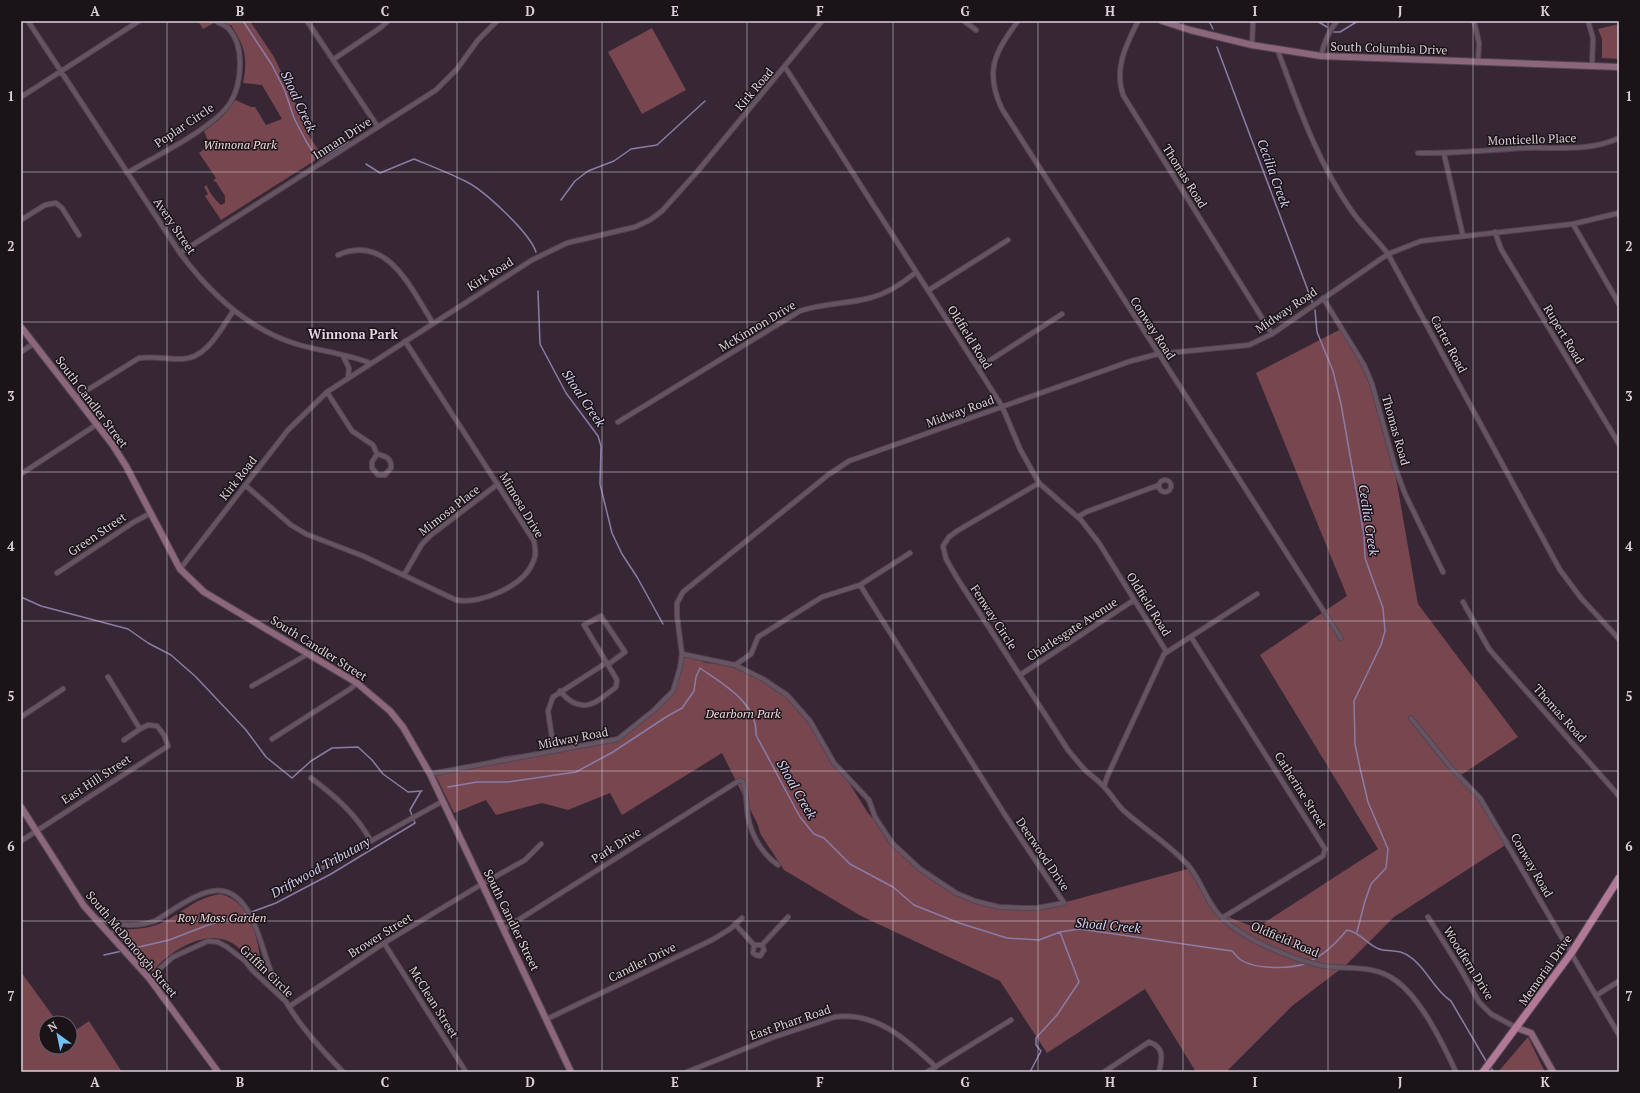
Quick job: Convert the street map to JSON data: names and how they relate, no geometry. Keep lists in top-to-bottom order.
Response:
{
  "streets": {
    "main road": [
      "South Columbia Drive",
      "South Candler Street",
      "South McDonough Street",
      "Memorial Drive"
    ],
    "street": [
      "Kirk Road",
      "Poplar Circle",
      "Inman Drive",
      "Monticello Place",
      "Thomas Road",
      "Avery Street",
      "Midway Road",
      "McKinnon Drive",
      "Conway Road",
      "Rupert Road",
      "Oldfield Road",
      "Carter Road",
      "Mimosa Drive",
      "Mimosa Place",
      "Green Street",
      "Fenway Circle",
      "Charlesgate Avenue",
      "East Hill Street",
      "Catherine Street",
      "Park Drive",
      "Deerwood Drive",
      "Brower Street",
      "Candler Drive",
      "Woodfern Drive",
      "Griffin Circle",
      "McClean Street",
      "East Pharr Road"
    ]
  },
  "crossings": [
    ["South Columbia Drive", "Carter Road"],
    ["Kirk Road", "Avery Street"],
    ["Kirk Road", "Oldfield Road"],
    ["Kirk Road", "South Candler Street"],
    ["Kirk Road", "Mimosa Drive"],
    ["Poplar Circle", "Avery Street"],
    ["Inman Drive", "Avery Street"],
    ["Thomas Road", "Midway Road"],
    ["Midway Road", "Conway Road"],
    ["Midway Road", "Rupert Road"],
    ["Midway Road", "Oldfield Road"],
    ["Midway Road", "Carter Road"],
    ["Midway Road", "South Candler Street"],
    ["Midway Road", "Deerwood Drive"],
    ["McKinnon Drive", "Oldfield Road"],
    ["Conway Road", "Memorial Drive"],
    ["Oldfield Road", "Fenway Circle"],
    ["Oldfield Road", "Charlesgate Avenue"],
    ["Oldfield Road", "Catherine Street"],
    ["South Candler Street", "Green Street"],
    ["South Candler Street", "Park Drive"],
    ["South Candler Street", "Brower Street"],
    ["South Candler Street", "Candler Drive"],
    ["Mimosa Drive", "Mimosa Place"],
    ["Fenway Circle", "Charlesgate Avenue"],
    ["East Hill Street", "South McDonough Street"],
    ["Brower Street", "Griffin Circle"],
    ["Brower Street", "McClean Street"],
    ["South McDonough Street", "Griffin Circle"],
    ["Woodfern Drive", "Memorial Drive"]
  ],
  "districts": ["Winnona Park"],
  "water": ["Shoal Creek", "Cecilia Creek", "Driftwood Tributary"],
  "parks": ["Winnona Park", "Dearborn Park", "Roy Moss Garden"],
  "north": "top left",
  "grid": {
    "columns": [
      "A",
      "B",
      "C",
      "D",
      "E",
      "F",
      "G",
      "H",
      "I",
      "J",
      "K"
    ],
    "rows": [
      "1",
      "2",
      "3",
      "4",
      "5",
      "6",
      "7"
    ]
  }
}
